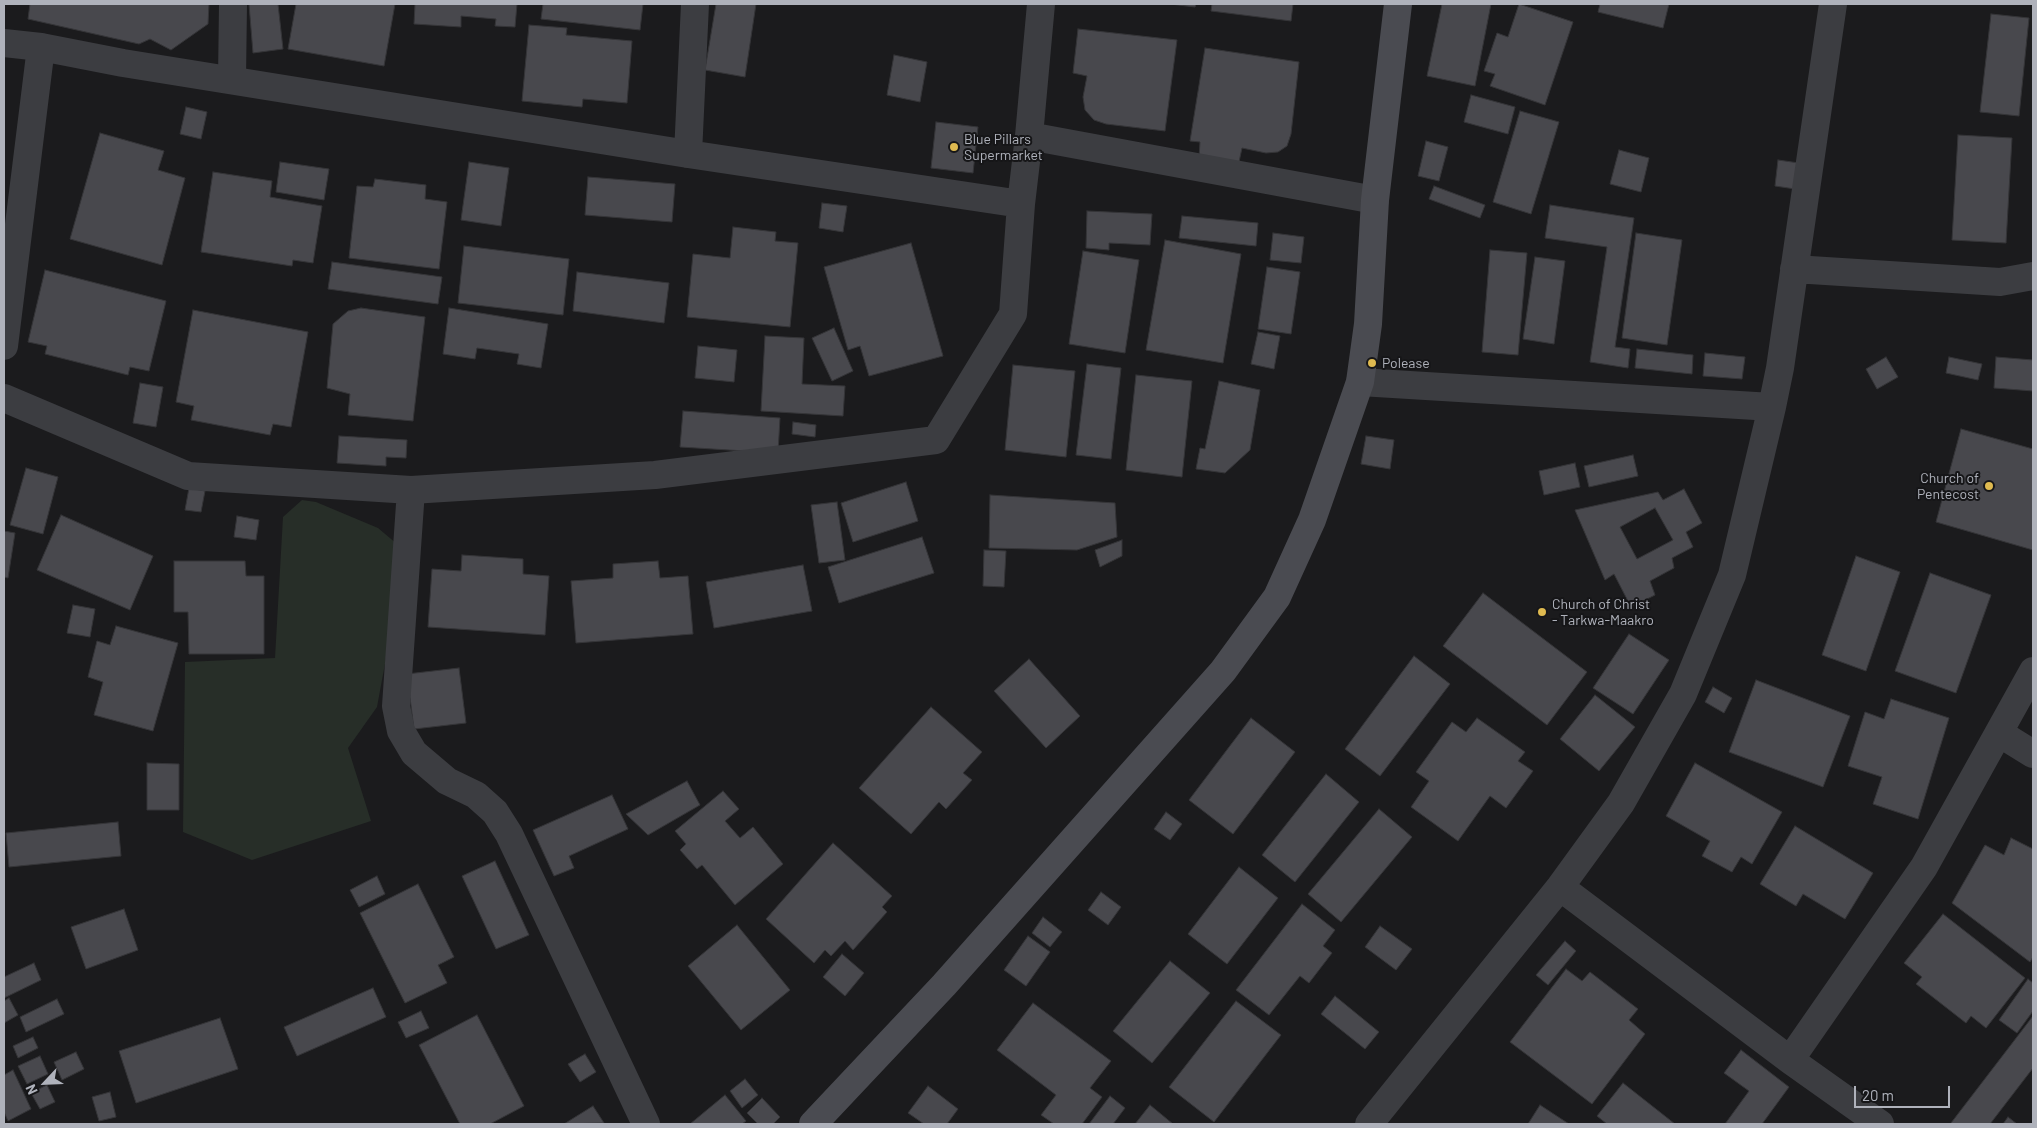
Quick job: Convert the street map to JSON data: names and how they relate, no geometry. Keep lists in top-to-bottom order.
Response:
{
  "places": [
    "Blue Pillars Supermarket",
    "Polease",
    "Church of Pentecost",
    "Church of Christ - Tarkwa-Maakro"
  ],
  "scale_bar": "20 m",
  "north": "bottom left"
}
